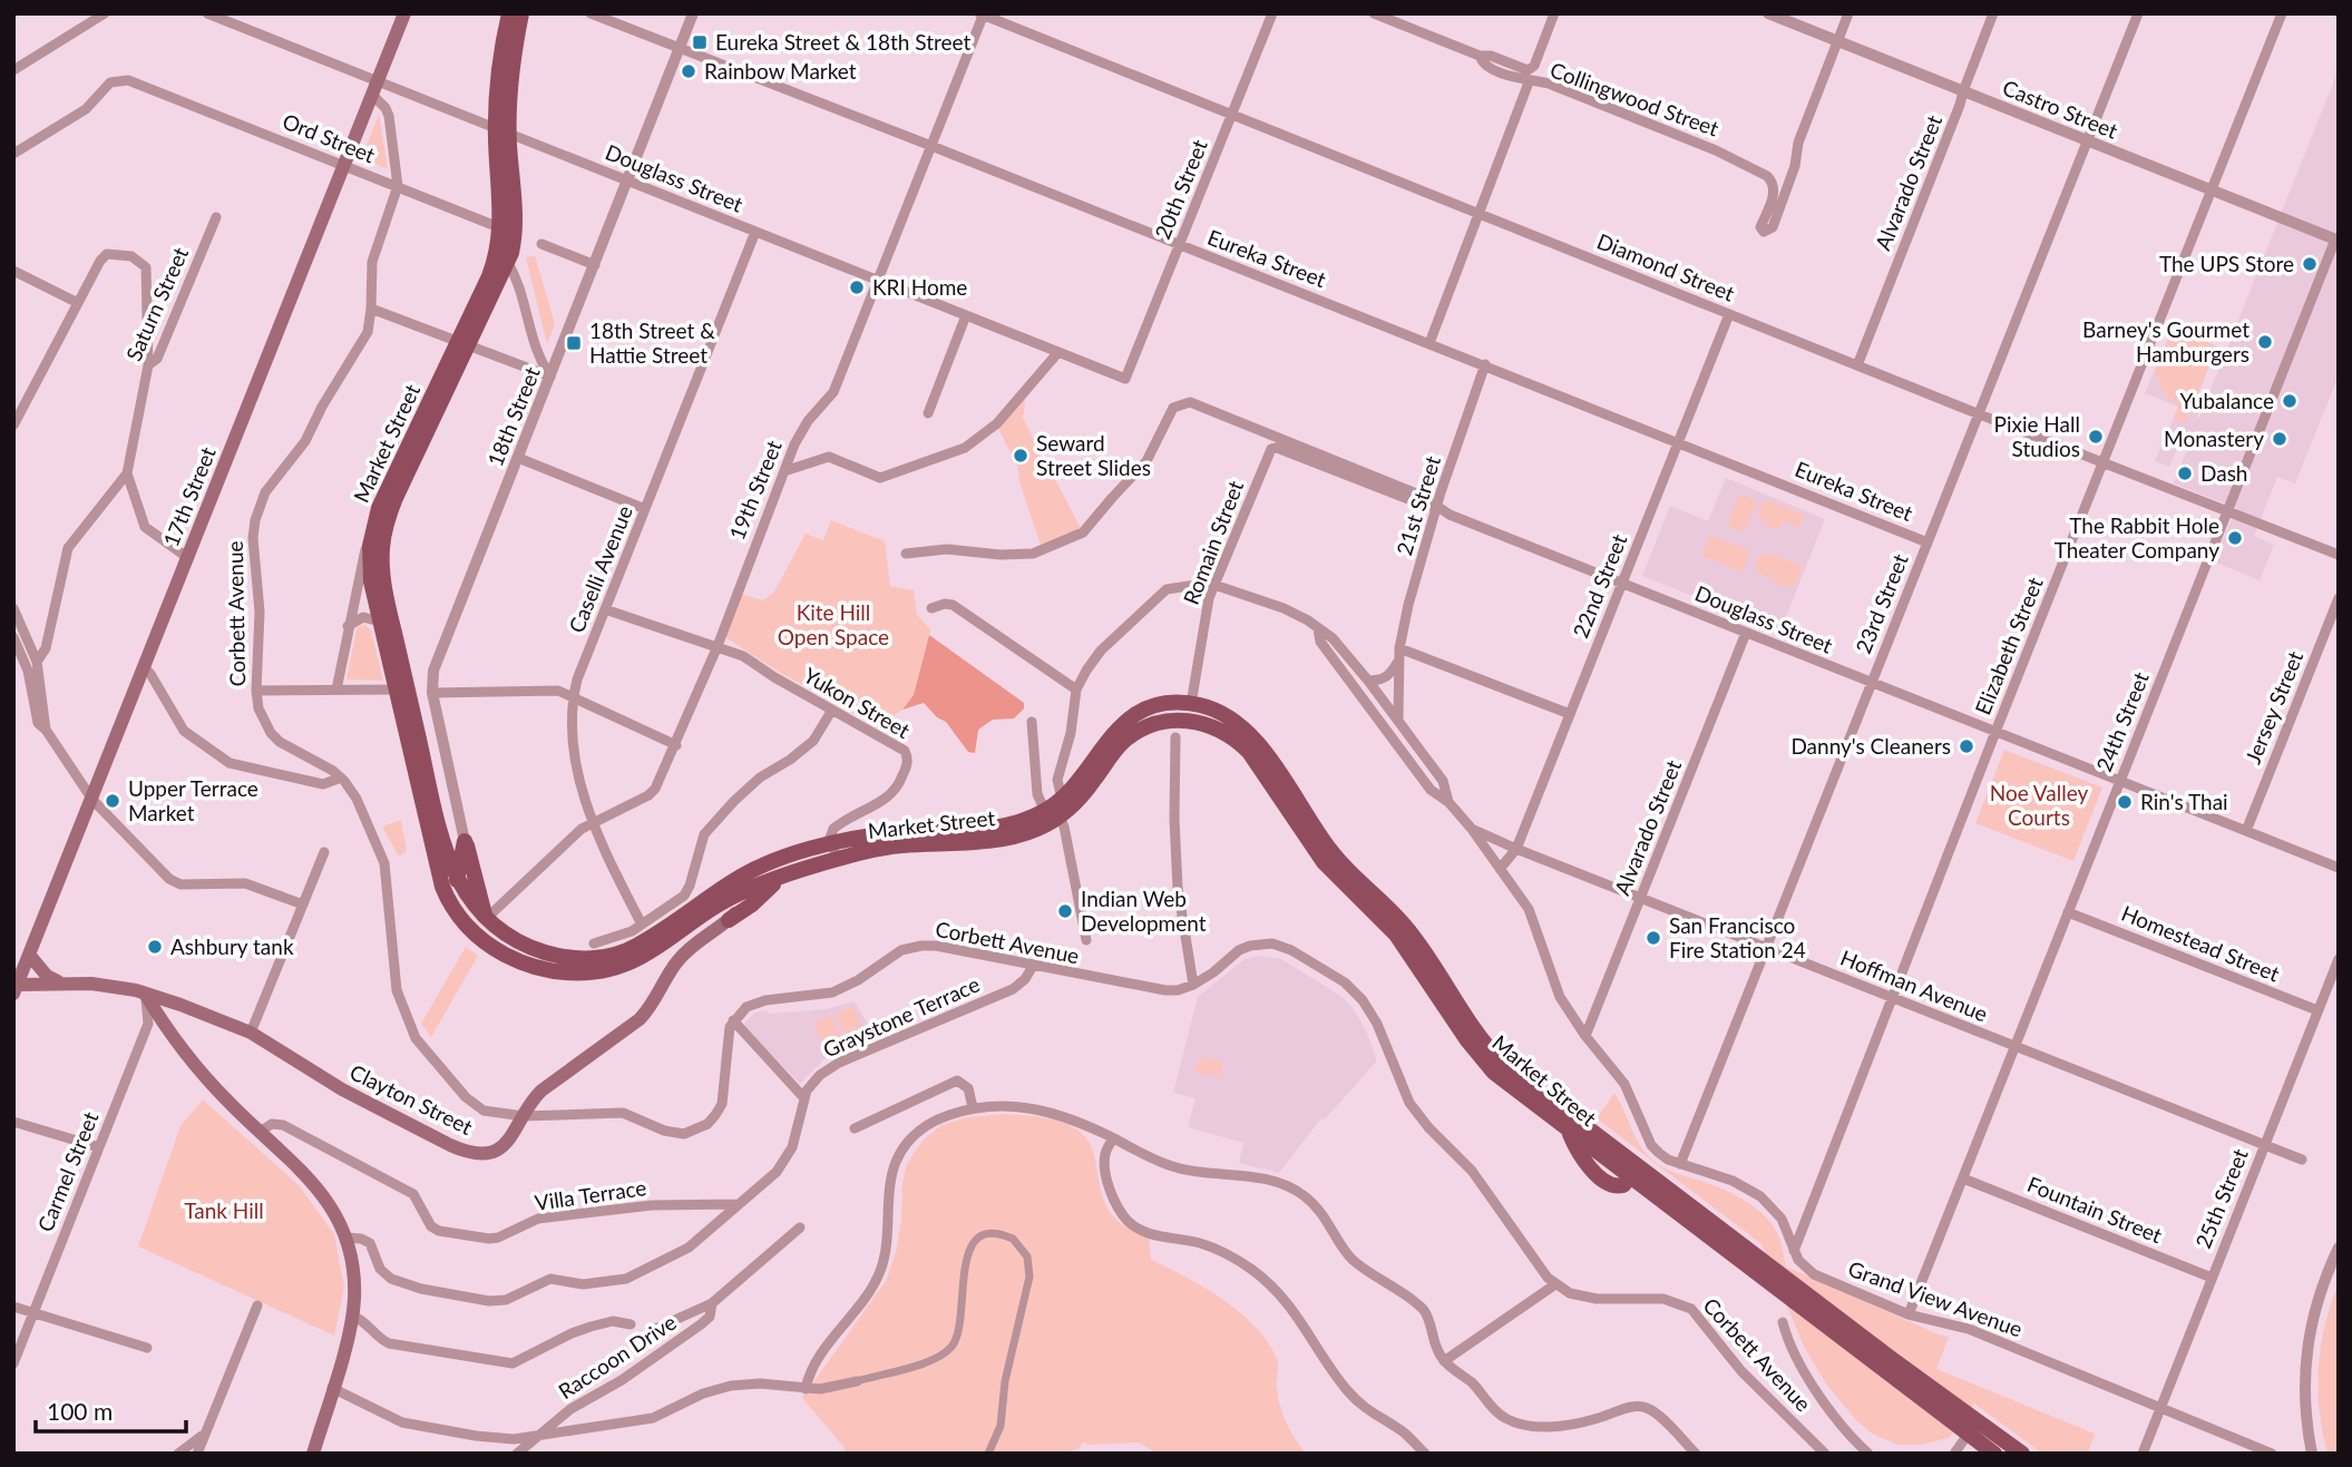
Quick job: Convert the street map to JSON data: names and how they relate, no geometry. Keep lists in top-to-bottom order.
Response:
{
  "streets": {
    "main road": ["Market Street", "17th Street", "Clayton Street"],
    "street": [
      "Collingwood Street",
      "Castro Street",
      "Ord Street",
      "Douglass Street",
      "Alvarado Street",
      "20th Street",
      "Eureka Street",
      "Diamond Street",
      "Saturn Street",
      "18th Street",
      "19th Street",
      "21st Street",
      "Romain Street",
      "Caselli Avenue",
      "22nd Street",
      "23rd Street",
      "Corbett Avenue",
      "Elizabeth Street",
      "Yukon Street",
      "Jersey Street",
      "24th Street",
      "Homestead Street",
      "Hoffman Avenue",
      "Graystone Terrace",
      "Carmel Street",
      "Villa Terrace",
      "25th Street",
      "Fountain Street",
      "Grand View Avenue",
      "Raccoon Drive"
    ]
  },
  "crossings": [
    ["Collingwood Street", "Castro Street"],
    ["Castro Street", "Alvarado Street"],
    ["Castro Street", "23rd Street"],
    ["Castro Street", "Elizabeth Street"],
    ["Castro Street", "24th Street"],
    ["Ord Street", "Market Street"],
    ["Ord Street", "17th Street"],
    ["Ord Street", "Corbett Avenue"],
    ["Douglass Street", "Alvarado Street"],
    ["Douglass Street", "20th Street"],
    ["Douglass Street", "18th Street"],
    ["Douglass Street", "Market Street"],
    ["Douglass Street", "19th Street"],
    ["Douglass Street", "17th Street"],
    ["Douglass Street", "21st Street"],
    ["Douglass Street", "Romain Street"],
    ["Douglass Street", "Caselli Avenue"],
    ["Douglass Street", "22nd Street"],
    ["Douglass Street", "23rd Street"],
    ["Douglass Street", "Corbett Avenue"],
    ["Douglass Street", "Elizabeth Street"],
    ["Douglass Street", "Jersey Street"],
    ["Douglass Street", "24th Street"],
    ["Alvarado Street", "Diamond Street"],
    ["Alvarado Street", "Hoffman Avenue"],
    ["Alvarado Street", "Grand View Avenue"],
    ["20th Street", "Eureka Street"],
    ["20th Street", "Diamond Street"],
    ["Eureka Street", "18th Street"],
    ["Eureka Street", "19th Street"],
    ["Eureka Street", "21st Street"],
    ["Eureka Street", "22nd Street"],
    ["Eureka Street", "23rd Street"],
    ["Diamond Street", "19th Street"],
    ["Diamond Street", "22nd Street"],
    ["Diamond Street", "23rd Street"],
    ["Diamond Street", "Elizabeth Street"],
    ["Diamond Street", "24th Street"],
    ["Market Street", "19th Street"],
    ["Market Street", "Romain Street"],
    ["Market Street", "Yukon Street"],
    ["Market Street", "Grand View Avenue"],
    ["19th Street", "Caselli Avenue"],
    ["19th Street", "Yukon Street"],
    ["17th Street", "Corbett Avenue"],
    ["17th Street", "Clayton Street"],
    ["21st Street", "Grand View Avenue"],
    ["Romain Street", "Grand View Avenue"],
    ["Caselli Avenue", "Yukon Street"],
    ["22nd Street", "Hoffman Avenue"],
    ["22nd Street", "Grand View Avenue"],
    ["23rd Street", "Hoffman Avenue"],
    ["23rd Street", "Grand View Avenue"],
    ["Corbett Avenue", "Graystone Terrace"],
    ["Corbett Avenue", "Clayton Street"],
    ["Elizabeth Street", "Hoffman Avenue"],
    ["Elizabeth Street", "Grand View Avenue"],
    ["24th Street", "Homestead Street"],
    ["24th Street", "Hoffman Avenue"],
    ["24th Street", "Fountain Street"],
    ["24th Street", "Grand View Avenue"],
    ["Homestead Street", "25th Street"],
    ["Hoffman Avenue", "25th Street"],
    ["Hoffman Avenue", "Grand View Avenue"],
    ["Graystone Terrace", "Villa Terrace"],
    ["Clayton Street", "Carmel Street"],
    ["25th Street", "Fountain Street"],
    ["25th Street", "Grand View Avenue"]
  ],
  "parks": ["Kite Hill Open Space", "Noe Valley Courts", "Tank Hill"],
  "places": {
    "transit": ["Eureka Street & 18th Street", "18th Street & Hattie Street"],
    "other": [
      "Rainbow Market",
      "The UPS Store",
      "KRI Home",
      "Barney's Gourmet Hamburgers",
      "Yubalance",
      "Pixie Hall Studios",
      "Monastery",
      "Seward Street Slides",
      "Dash",
      "The Rabbit Hole Theater Company",
      "Danny's Cleaners",
      "Upper Terrace Market",
      "Rin's Thai",
      "Indian Web Development",
      "San Francisco Fire Station 24",
      "Ashbury tank"
    ]
  },
  "scale_bar": "100 m"
}
